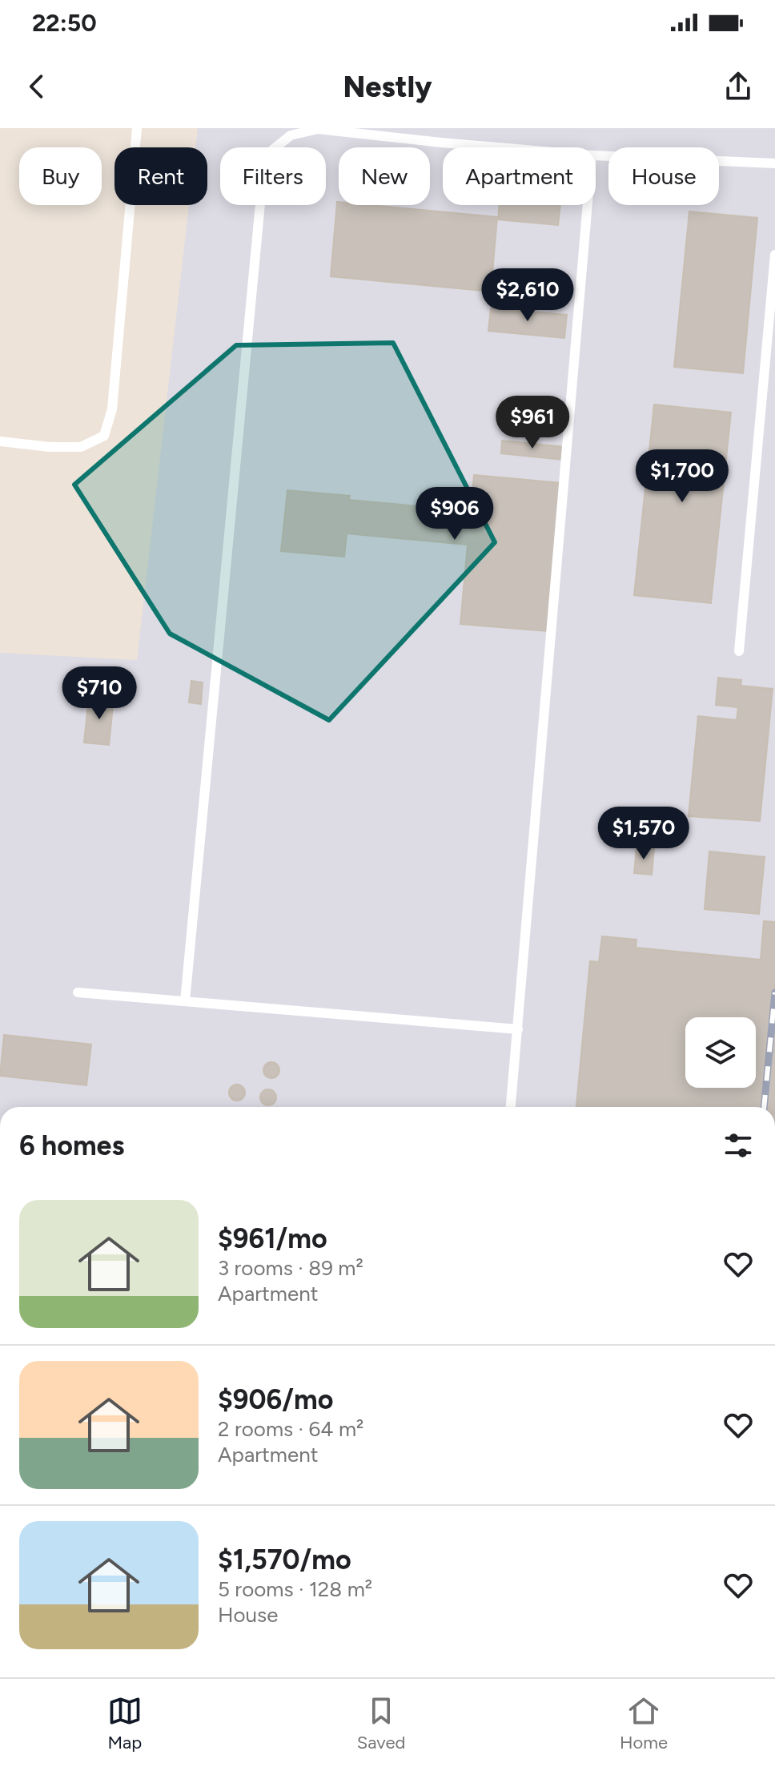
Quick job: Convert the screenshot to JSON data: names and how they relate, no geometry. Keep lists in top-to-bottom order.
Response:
{
  "page": {
    "status": "22:50",
    "header": "Nestly",
    "chip": [
      "Buy",
      "Rent",
      "Filters",
      "New",
      "Apartment",
      "House"
    ],
    "price": [
      "$2,610",
      "$961",
      "$1,700",
      "$906",
      "$710",
      "$1,570"
    ],
    "heading": "6 homes",
    "list": [
      {
        "name": "$961/mo",
        "note": "3 rooms · 89 m² · Apartment"
      },
      {
        "name": "$906/mo",
        "note": "2 rooms · 64 m² · Apartment"
      },
      {
        "name": "$1,570/mo",
        "note": "5 rooms · 128 m² · House"
      }
    ],
    "tabs": ["Map", "Saved", "Home"]
  }
}
